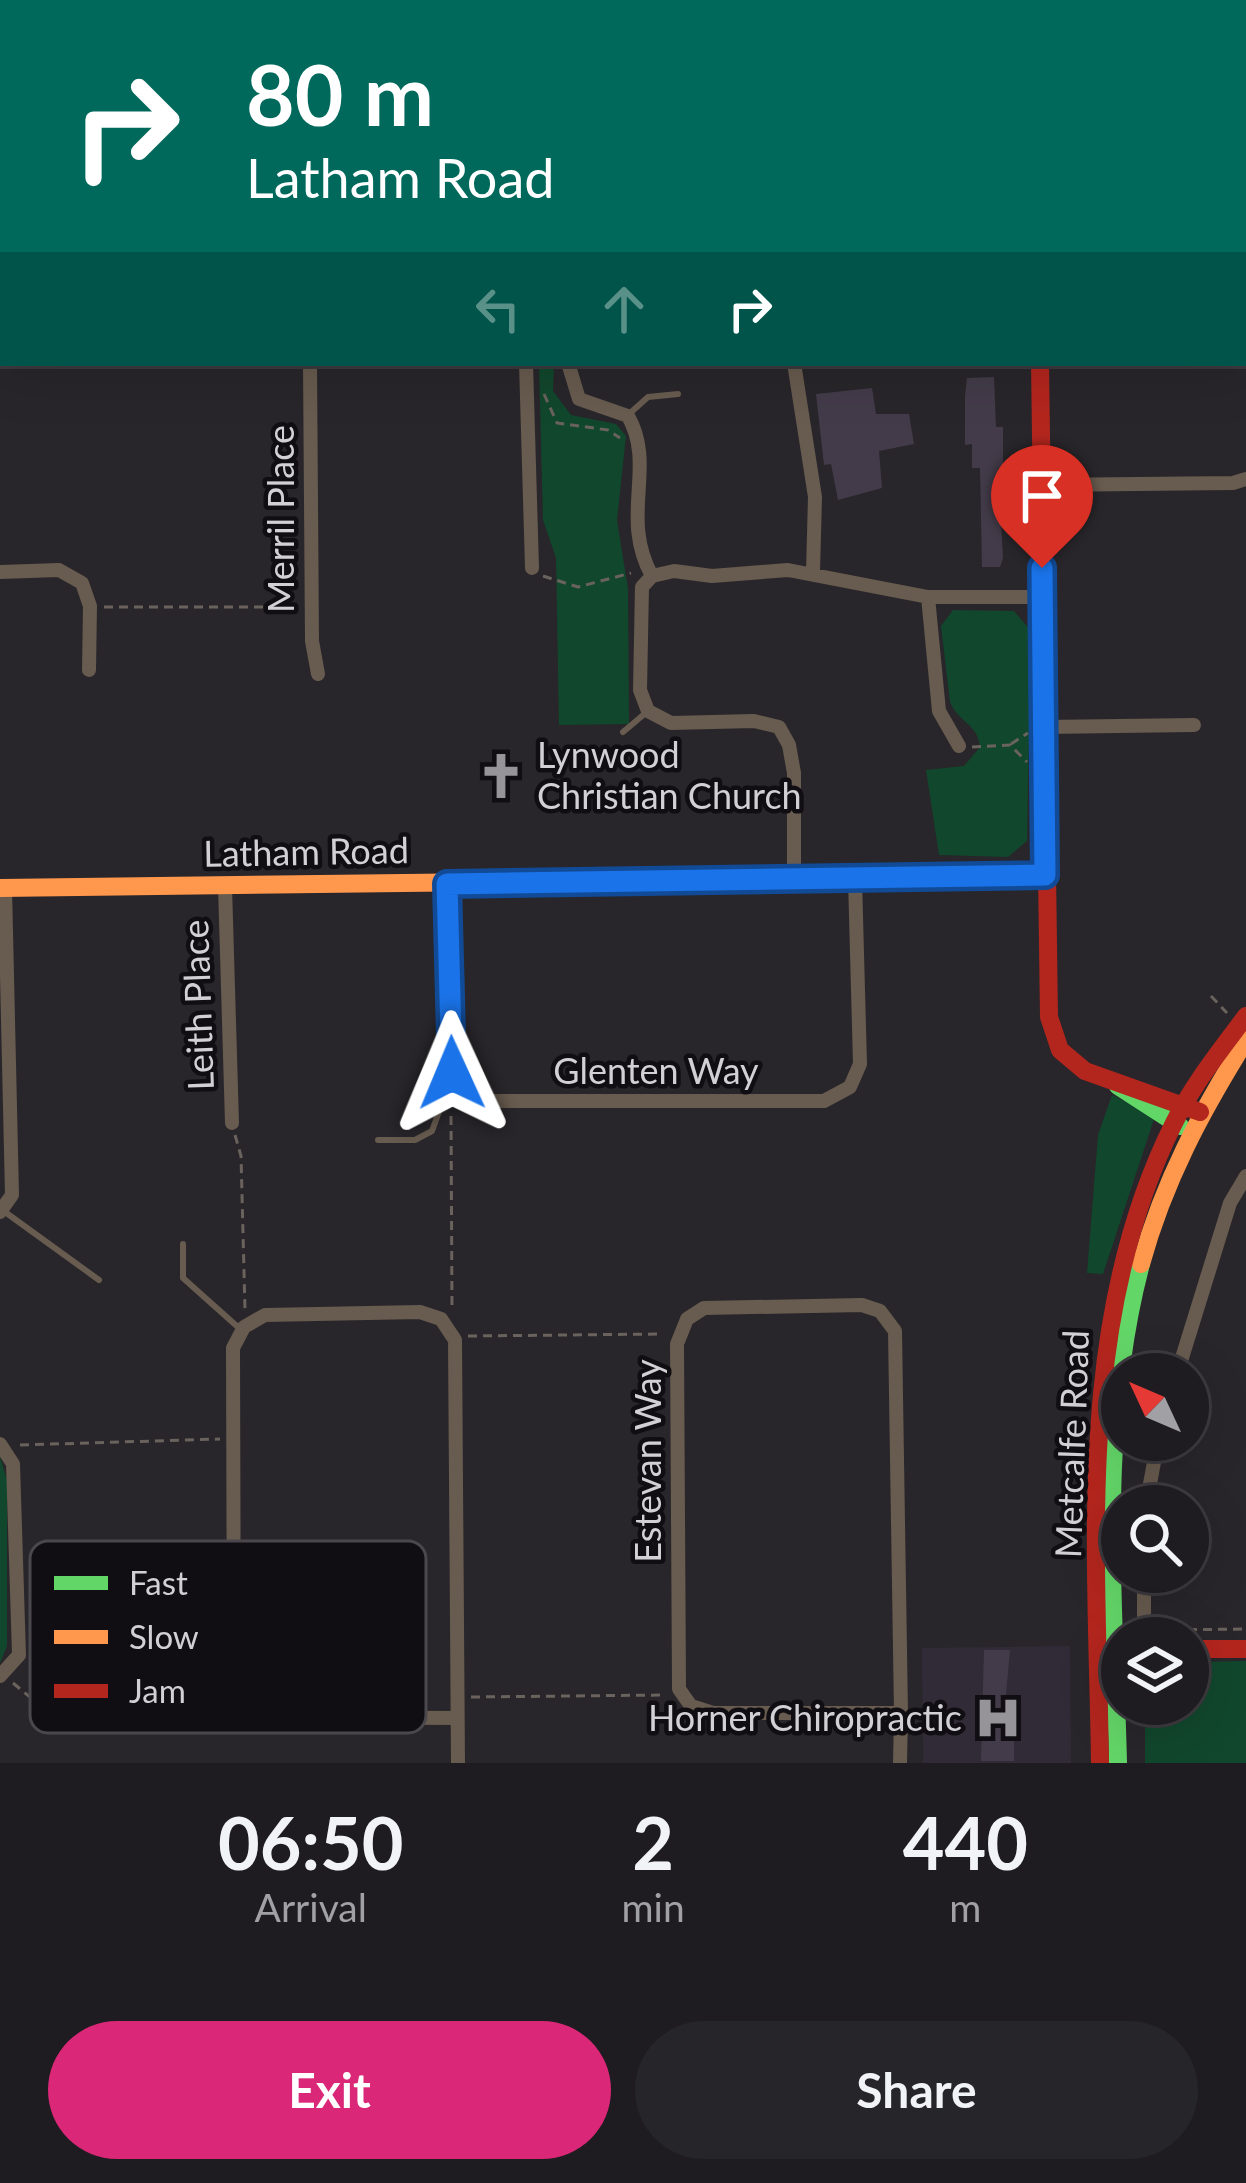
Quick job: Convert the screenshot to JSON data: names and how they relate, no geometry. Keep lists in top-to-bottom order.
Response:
{
  "streets": {
    "street": [
      "Merril Place",
      "Latham Road",
      "Leith Place",
      "Glenten Way",
      "Metcalfe Road",
      "Estevan Way"
    ]
  },
  "crossings": [
    ["Latham Road", "Leith Place"],
    ["Latham Road", "Glenten Way"]
  ],
  "places": {
    "church": ["Lynwood Christian Church"],
    "hospital": ["Horner Chiropractic"]
  },
  "legend": ["Fast", "Slow", "Jam"],
  "north": "top left",
  "page": {
    "turn": ["80 m", "Latham Road"],
    "eta": [
      "06:50",
      "Arrival",
      "2",
      "min",
      "440",
      "m"
    ],
    "buttons": ["Exit", "Share"]
  }
}
